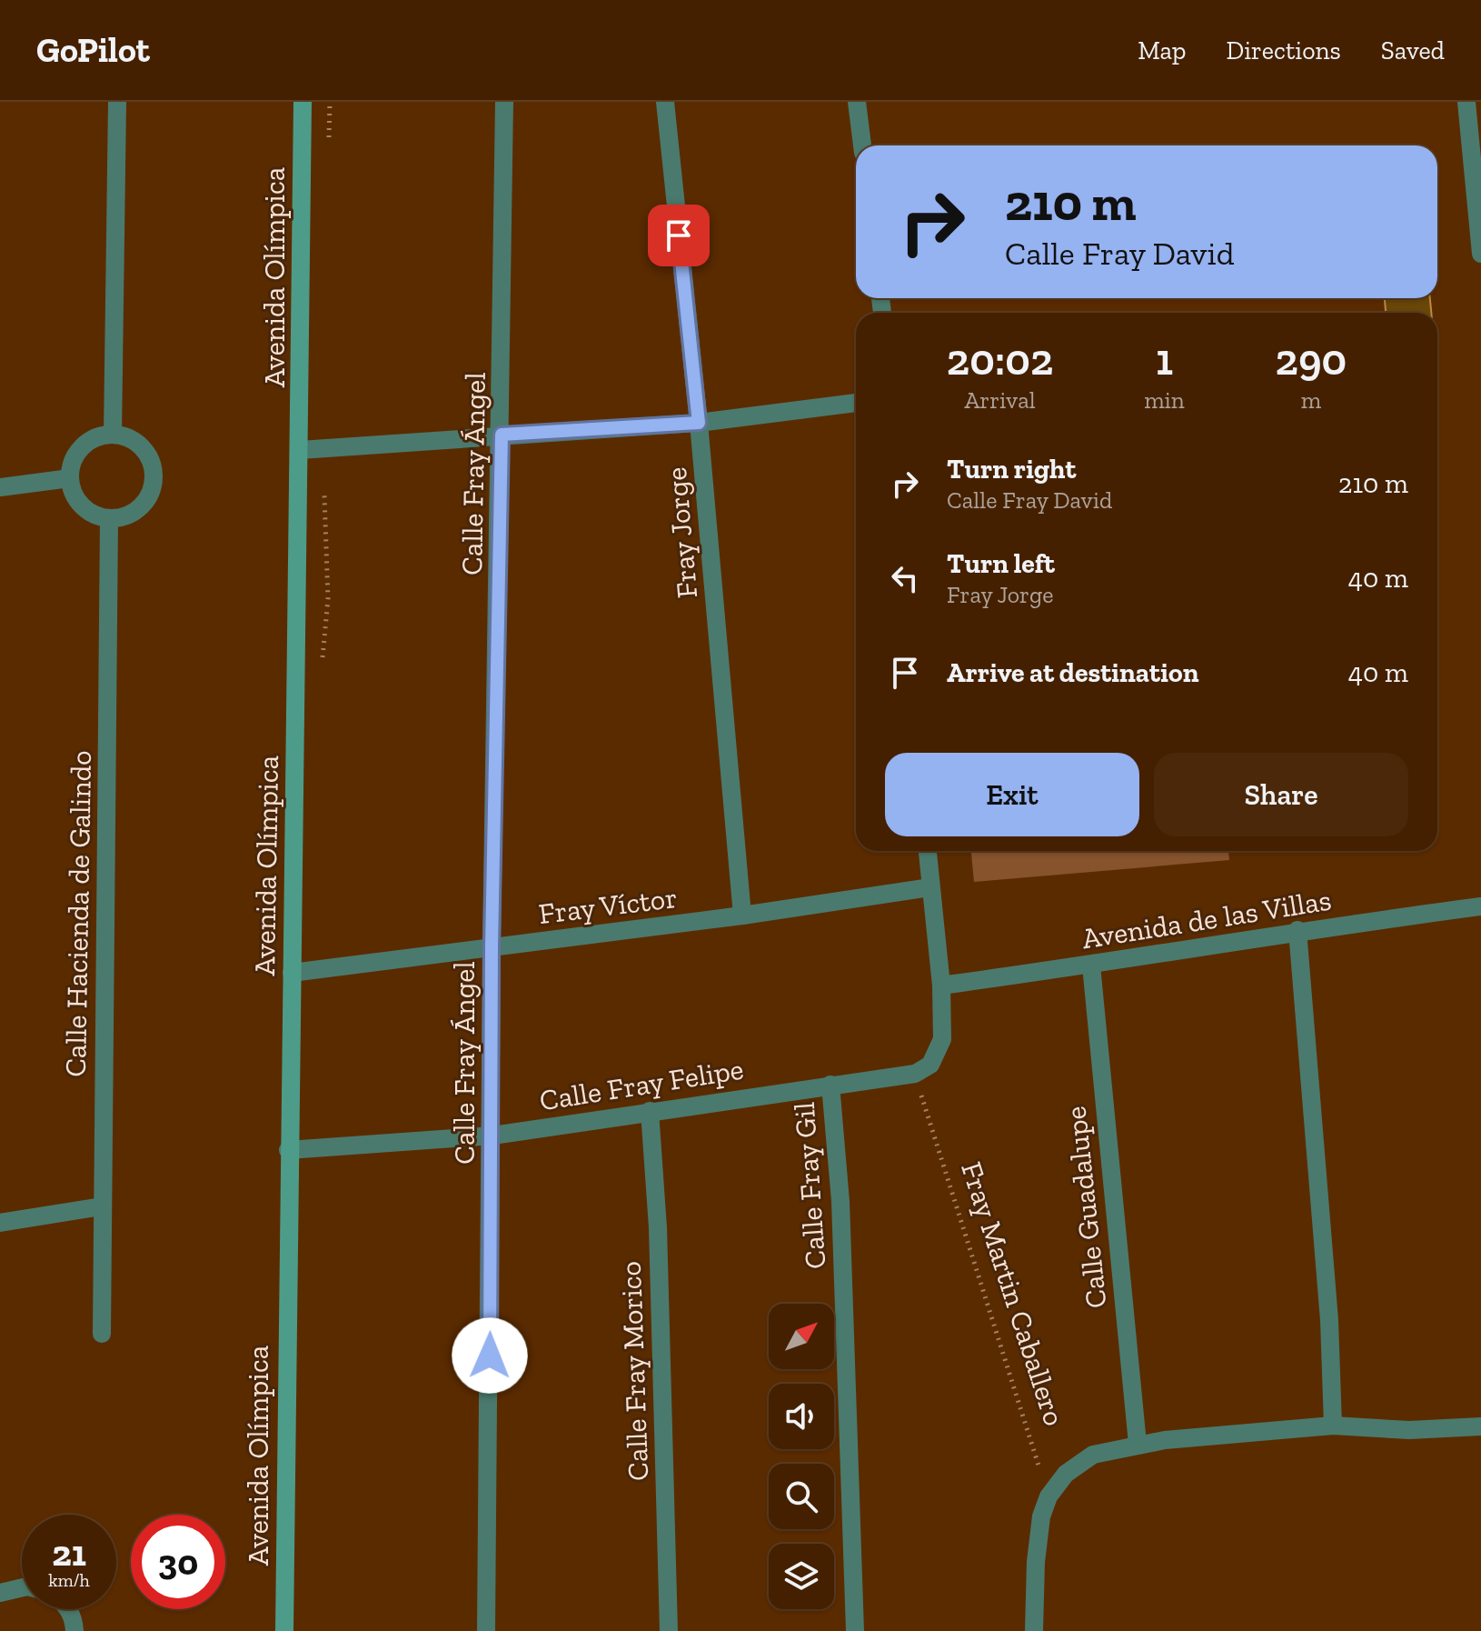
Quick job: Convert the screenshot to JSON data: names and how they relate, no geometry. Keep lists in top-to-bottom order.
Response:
{
  "streets": {
    "street": [
      "Avenida Olímpica",
      "Calle Fray Ángel",
      "Fray Jorge",
      "Fray Víctor",
      "Calle Hacienda de Galindo",
      "Avenida de las Villas",
      "Calle Fray Felipe",
      "Calle Fray Gil",
      "Calle Guadalupe",
      "Calle Fray Morico"
    ],
    "path": ["Fray Martin Caballero"]
  },
  "crossings": [
    ["Avenida Olímpica", "Fray Víctor"],
    ["Avenida Olímpica", "Calle Fray Felipe"],
    ["Calle Fray Ángel", "Fray Víctor"],
    ["Calle Fray Ángel", "Calle Fray Felipe"],
    ["Fray Jorge", "Fray Víctor"],
    ["Avenida de las Villas", "Calle Guadalupe"],
    ["Calle Fray Felipe", "Calle Fray Gil"],
    ["Calle Fray Felipe", "Fray Martin Caballero"],
    ["Calle Fray Felipe", "Calle Fray Morico"]
  ],
  "north": "top right",
  "page": {
    "header": "GoPilot",
    "nav": ["Map", "Directions", "Saved"],
    "turn": ["210 m", "Calle Fray David"],
    "eta": [
      "20:02",
      "Arrival",
      "1",
      "min",
      "290",
      "m"
    ],
    "list": [
      {
        "name": "Turn right",
        "note": "Calle Fray David",
        "value": "210 m"
      },
      {
        "name": "Turn left",
        "note": "Fray Jorge",
        "value": "40 m"
      },
      {
        "name": "Arrive at destination",
        "value": "40 m"
      }
    ],
    "buttons": ["Exit", "Share"],
    "speed": "21 km/h",
    "limit": "30"
  }
}
